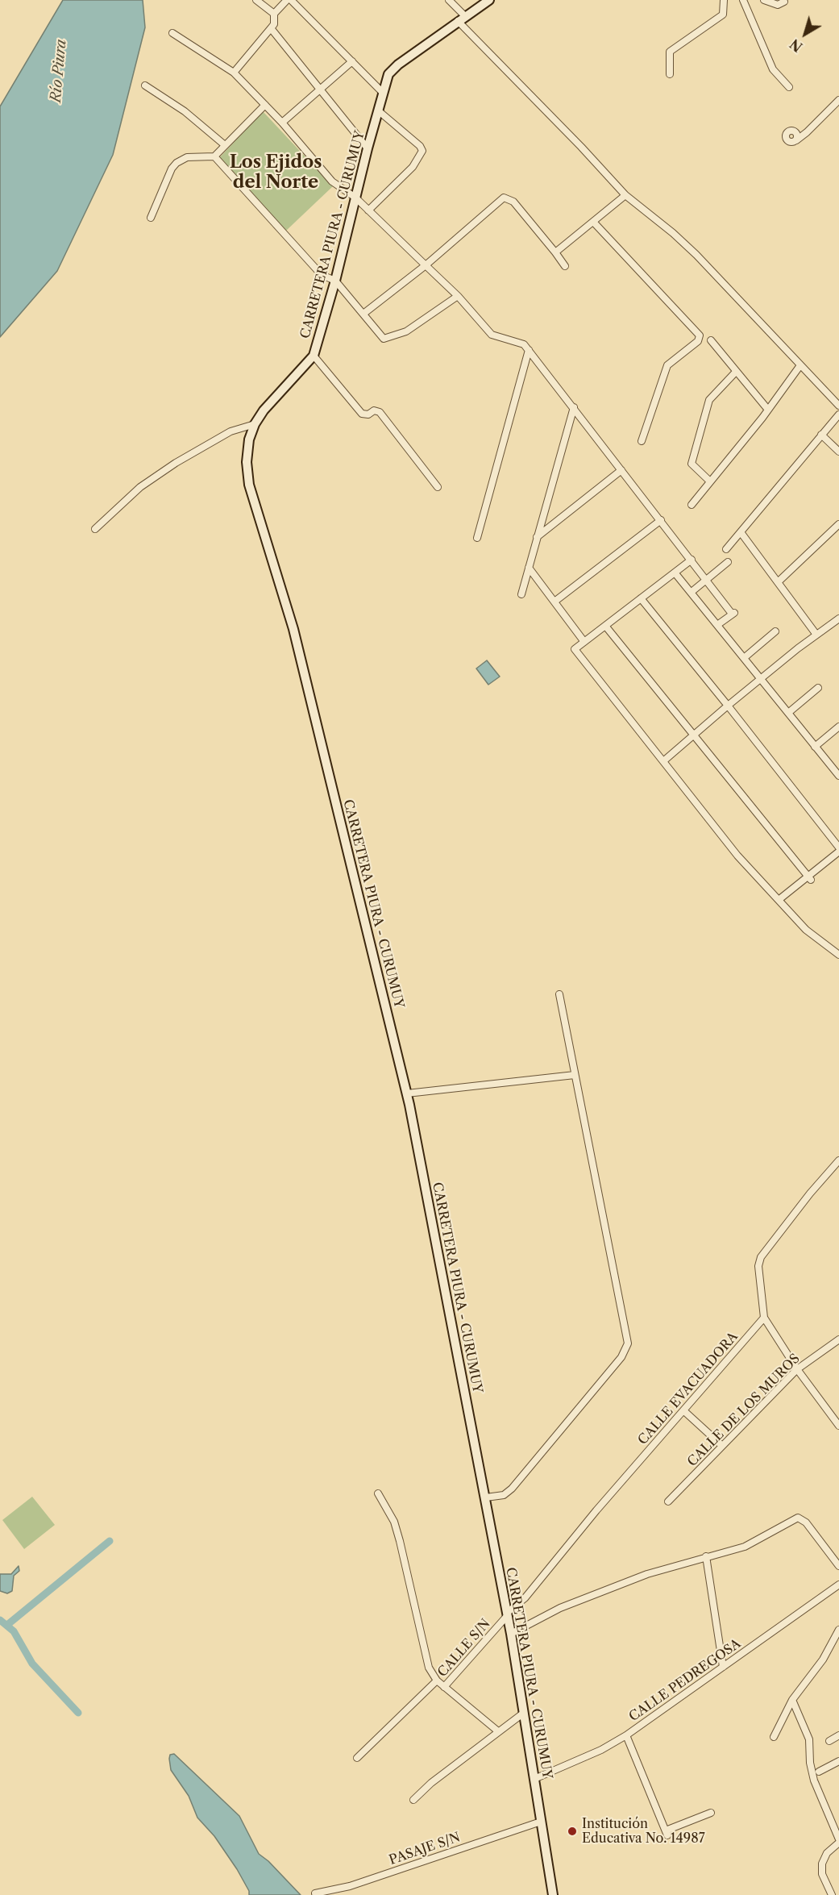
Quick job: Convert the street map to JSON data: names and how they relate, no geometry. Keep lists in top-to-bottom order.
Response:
{
  "streets": {
    "main road": ["CARRETERA PIURA - CURUMUY"],
    "street": [
      "CALLE EVACUADORA",
      "CALLE DE LOS MUROS",
      "CALLE S/N",
      "CALLE PEDREGOSA",
      "PASAJE S/N"
    ]
  },
  "crossings": [
    ["CARRETERA PIURA - CURUMUY", "CALLE EVACUADORA"],
    ["CARRETERA PIURA - CURUMUY", "CALLE S/N"],
    ["CARRETERA PIURA - CURUMUY", "CALLE PEDREGOSA"],
    ["CARRETERA PIURA - CURUMUY", "PASAJE S/N"],
    ["CALLE EVACUADORA", "CALLE S/N"]
  ],
  "districts": ["Los Ejidos del Norte"],
  "water": ["Río Piura"],
  "places": ["Institución Educativa No. 14987"],
  "north": "bottom left"
}
